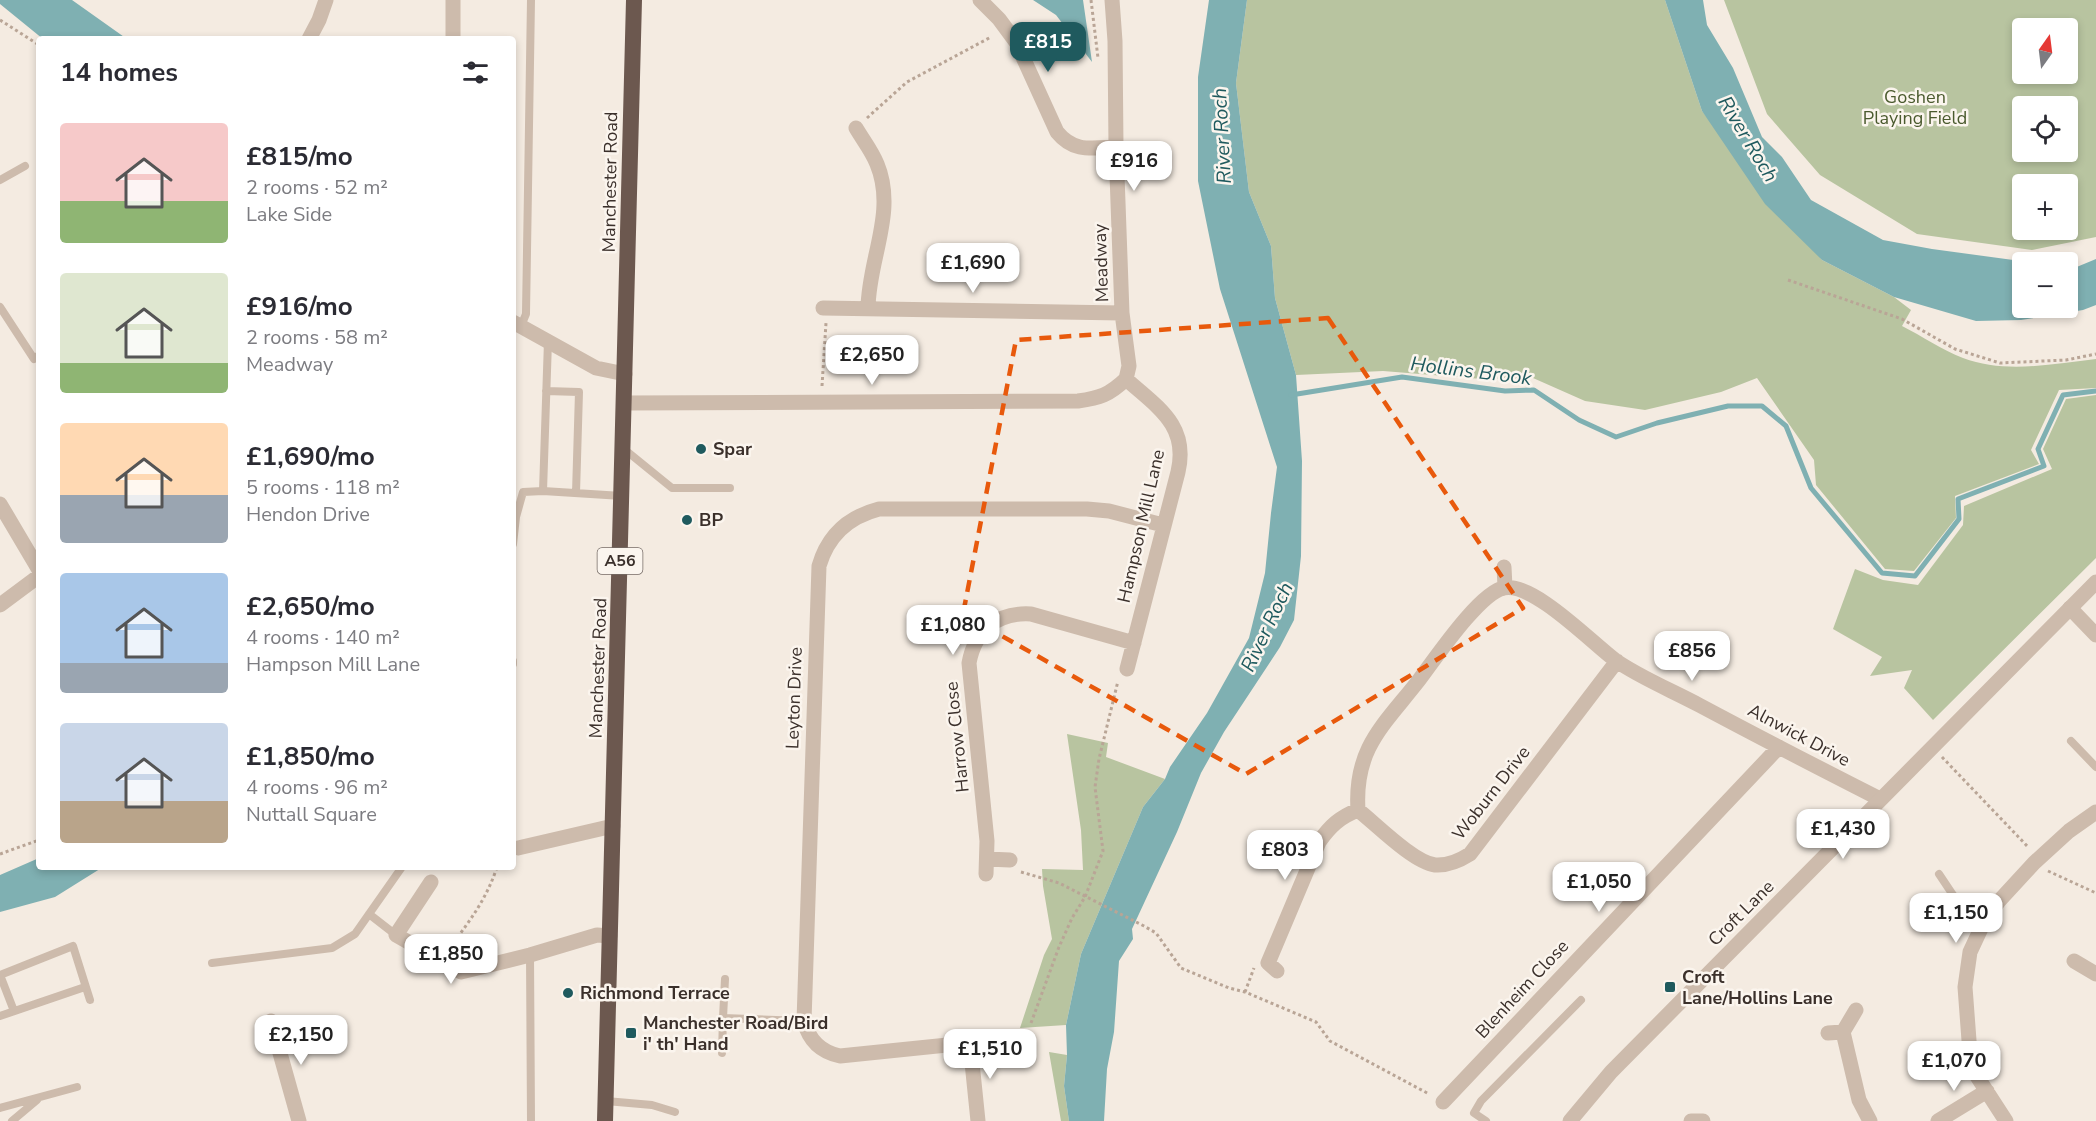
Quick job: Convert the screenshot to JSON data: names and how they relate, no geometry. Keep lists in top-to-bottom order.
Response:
{
  "streets": {
    "highway": ["Manchester Road", "A56"],
    "street": [
      "Meadway",
      "Hampson Mill Lane",
      "Leyton Drive",
      "Alnwick Drive",
      "Harrow Close",
      "Woburn Drive",
      "Croft Lane",
      "Blenheim Close"
    ]
  },
  "crossings": [
    ["Meadway", "Hampson Mill Lane"],
    ["Hampson Mill Lane", "Leyton Drive"],
    ["Hampson Mill Lane", "Harrow Close"],
    ["Alnwick Drive", "Woburn Drive"],
    ["Alnwick Drive", "Croft Lane"],
    ["Alnwick Drive", "Blenheim Close"]
  ],
  "water": ["River Roch", "Hollins Brook"],
  "parks": ["Goshen Playing Field"],
  "places": {
    "other": ["Spar", "BP", "Richmond Terrace"],
    "transit": ["Croft Lane/Hollins Lane", "Manchester Road/Bird i' th' Hand"]
  },
  "north": "top",
  "page": {
    "map_buttons": ["+", "−"],
    "price": [
      "£815",
      "£916",
      "£1,690",
      "£2,650",
      "£1,080",
      "£856",
      "£1,430",
      "£803",
      "£1,050",
      "£1,150",
      "£1,850",
      "£2,150",
      "£1,510",
      "£1,070"
    ],
    "heading": "14 homes",
    "list": [
      {
        "name": "£815/mo",
        "note": "2 rooms · 52 m² · Lake Side"
      },
      {
        "name": "£916/mo",
        "note": "2 rooms · 58 m² · Meadway"
      },
      {
        "name": "£1,690/mo",
        "note": "5 rooms · 118 m² · Hendon Drive"
      },
      {
        "name": "£2,650/mo",
        "note": "4 rooms · 140 m² · Hampson Mill Lane"
      },
      {
        "name": "£1,850/mo",
        "note": "4 rooms · 96 m² · Nuttall Square"
      }
    ]
  }
}
